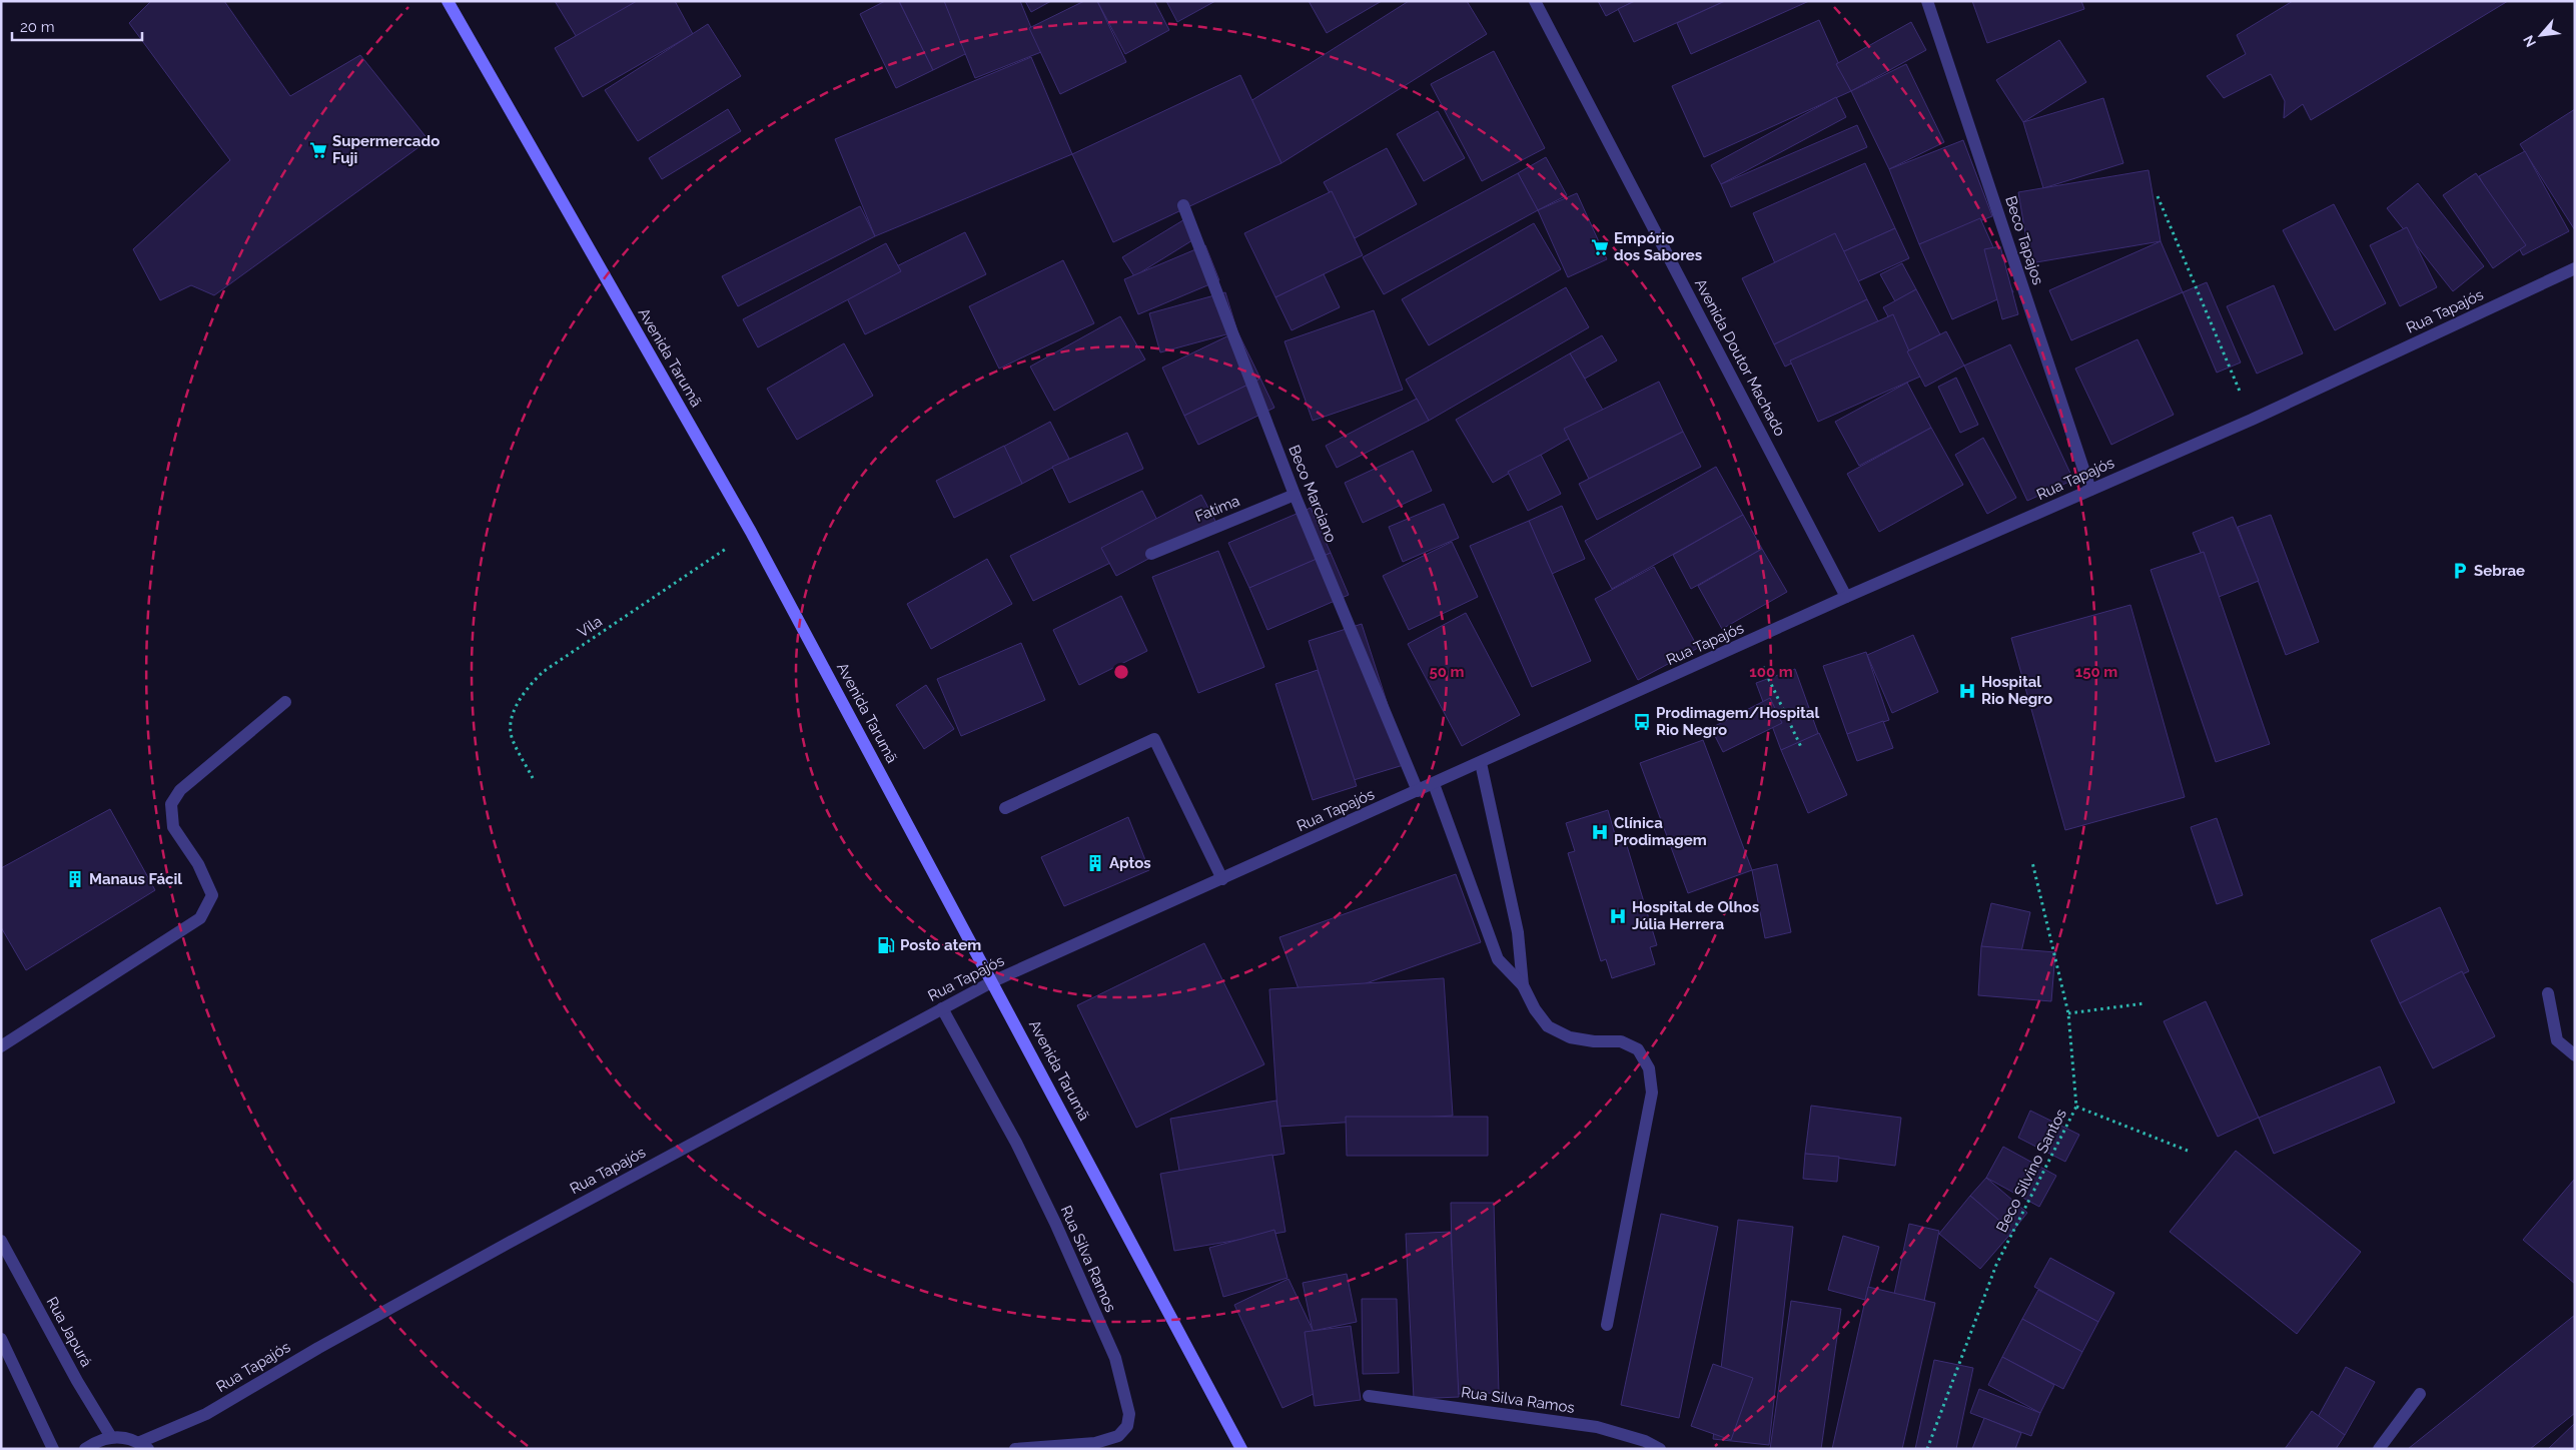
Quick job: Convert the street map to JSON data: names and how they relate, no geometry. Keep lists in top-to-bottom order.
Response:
{
  "streets": {
    "main road": ["Avenida Tarumã"],
    "street": [
      "Beco Tapajos",
      "Rua Tapajós",
      "Avenida Doutor Machado",
      "Beco Marciano",
      "Fatima",
      "Rua Silva Ramos",
      "Rua Japurá"
    ],
    "path": ["Vila", "Beco Silvino Santos"]
  },
  "crossings": [
    ["Beco Tapajos", "Rua Tapajós"],
    ["Rua Tapajós", "Avenida Tarumã"],
    ["Rua Tapajós", "Avenida Doutor Machado"],
    ["Rua Tapajós", "Beco Marciano"],
    ["Rua Tapajós", "Rua Silva Ramos"],
    ["Avenida Tarumã", "Vila"],
    ["Beco Marciano", "Fatima"]
  ],
  "places": {
    "supermarket": ["Supermercado Fuji", "Empório dos Sabores"],
    "parking": ["Sebrae"],
    "hospital": ["Hospital Rio Negro", "Clínica Prodimagem", "Hospital de Olhos Júlia Herrera"],
    "bus stop": ["Prodimagem/Hospital Rio Negro"],
    "building": ["Aptos", "Manaus Fácil"],
    "fuel station": ["Posto atem"]
  },
  "scale_bar": "20 m",
  "north": "bottom left",
  "rings": ["50 m", "100 m", "150 m"]
}
